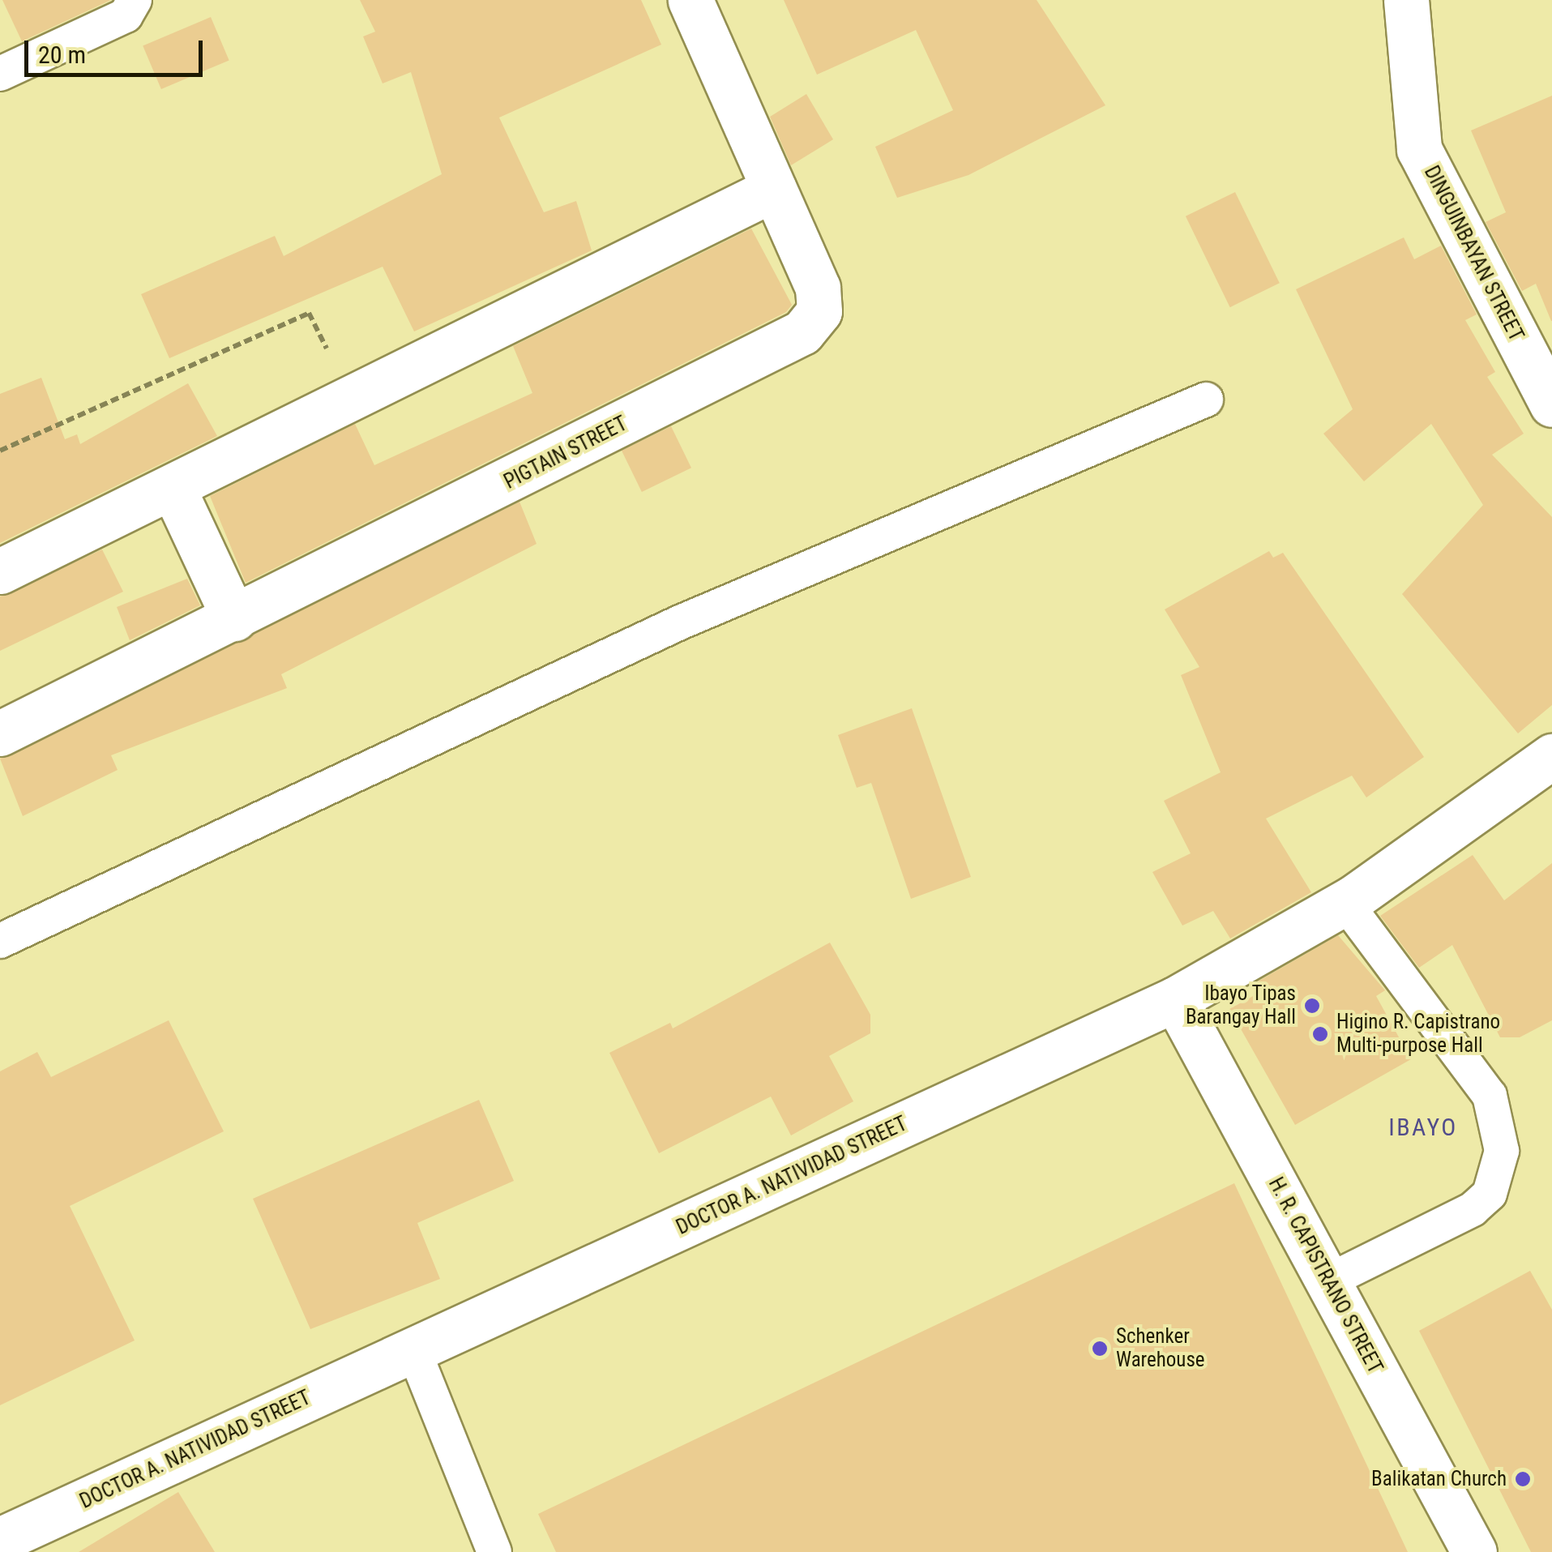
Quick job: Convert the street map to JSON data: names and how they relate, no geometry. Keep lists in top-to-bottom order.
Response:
{
  "streets": {
    "street": [
      "DINGUINBAYAN STREET",
      "PIGTAIN STREET",
      "DOCTOR A. NATIVIDAD STREET",
      "H. R. CAPISTRANO STREET"
    ]
  },
  "crossings": [
    ["DOCTOR A. NATIVIDAD STREET", "H. R. CAPISTRANO STREET"]
  ],
  "districts": ["IBAYO"],
  "places": [
    "Ibayo Tipas Barangay Hall",
    "Higino R. Capistrano Multi-purpose Hall",
    "Schenker Warehouse",
    "Balikatan Church"
  ],
  "scale_bar": "20 m"
}
